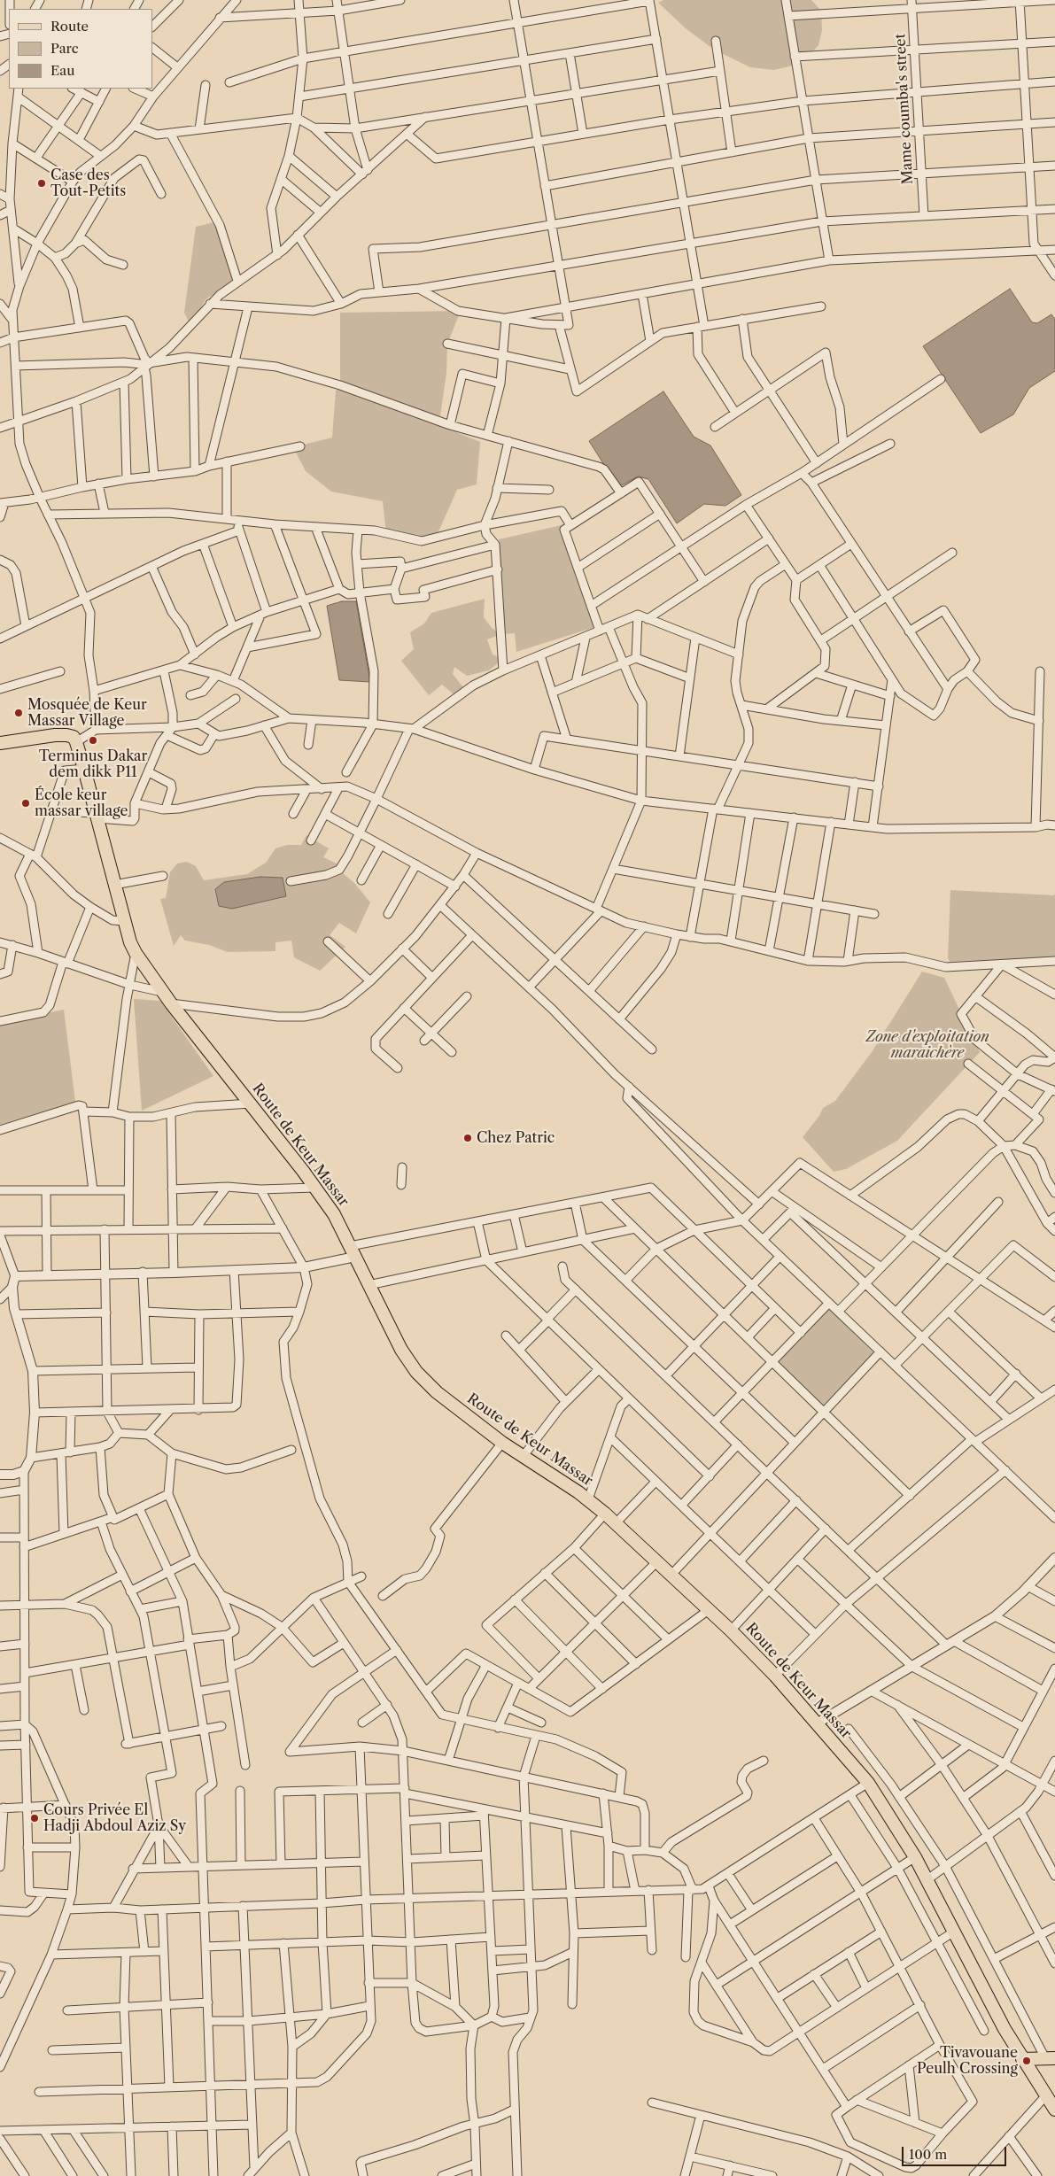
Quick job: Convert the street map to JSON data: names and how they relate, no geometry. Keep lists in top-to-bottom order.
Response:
{
  "streets": {
    "main road": ["Route de Keur Massar"],
    "street": ["Mame coumba's street"]
  },
  "parks": ["Zone d'exploitation maraichère"],
  "places": [
    "Case des Tout-Petits",
    "Mosquée de Keur Massar Village",
    "Terminus Dakar dem dikk P11",
    "École keur massar village",
    "Chez Patric",
    "Cours Privée El Hadji Abdoul Aziz Sy",
    "Tivavouane Peulh Crossing"
  ],
  "legend": ["Route", "Parc", "Eau"],
  "scale_bar": "100 m"
}
